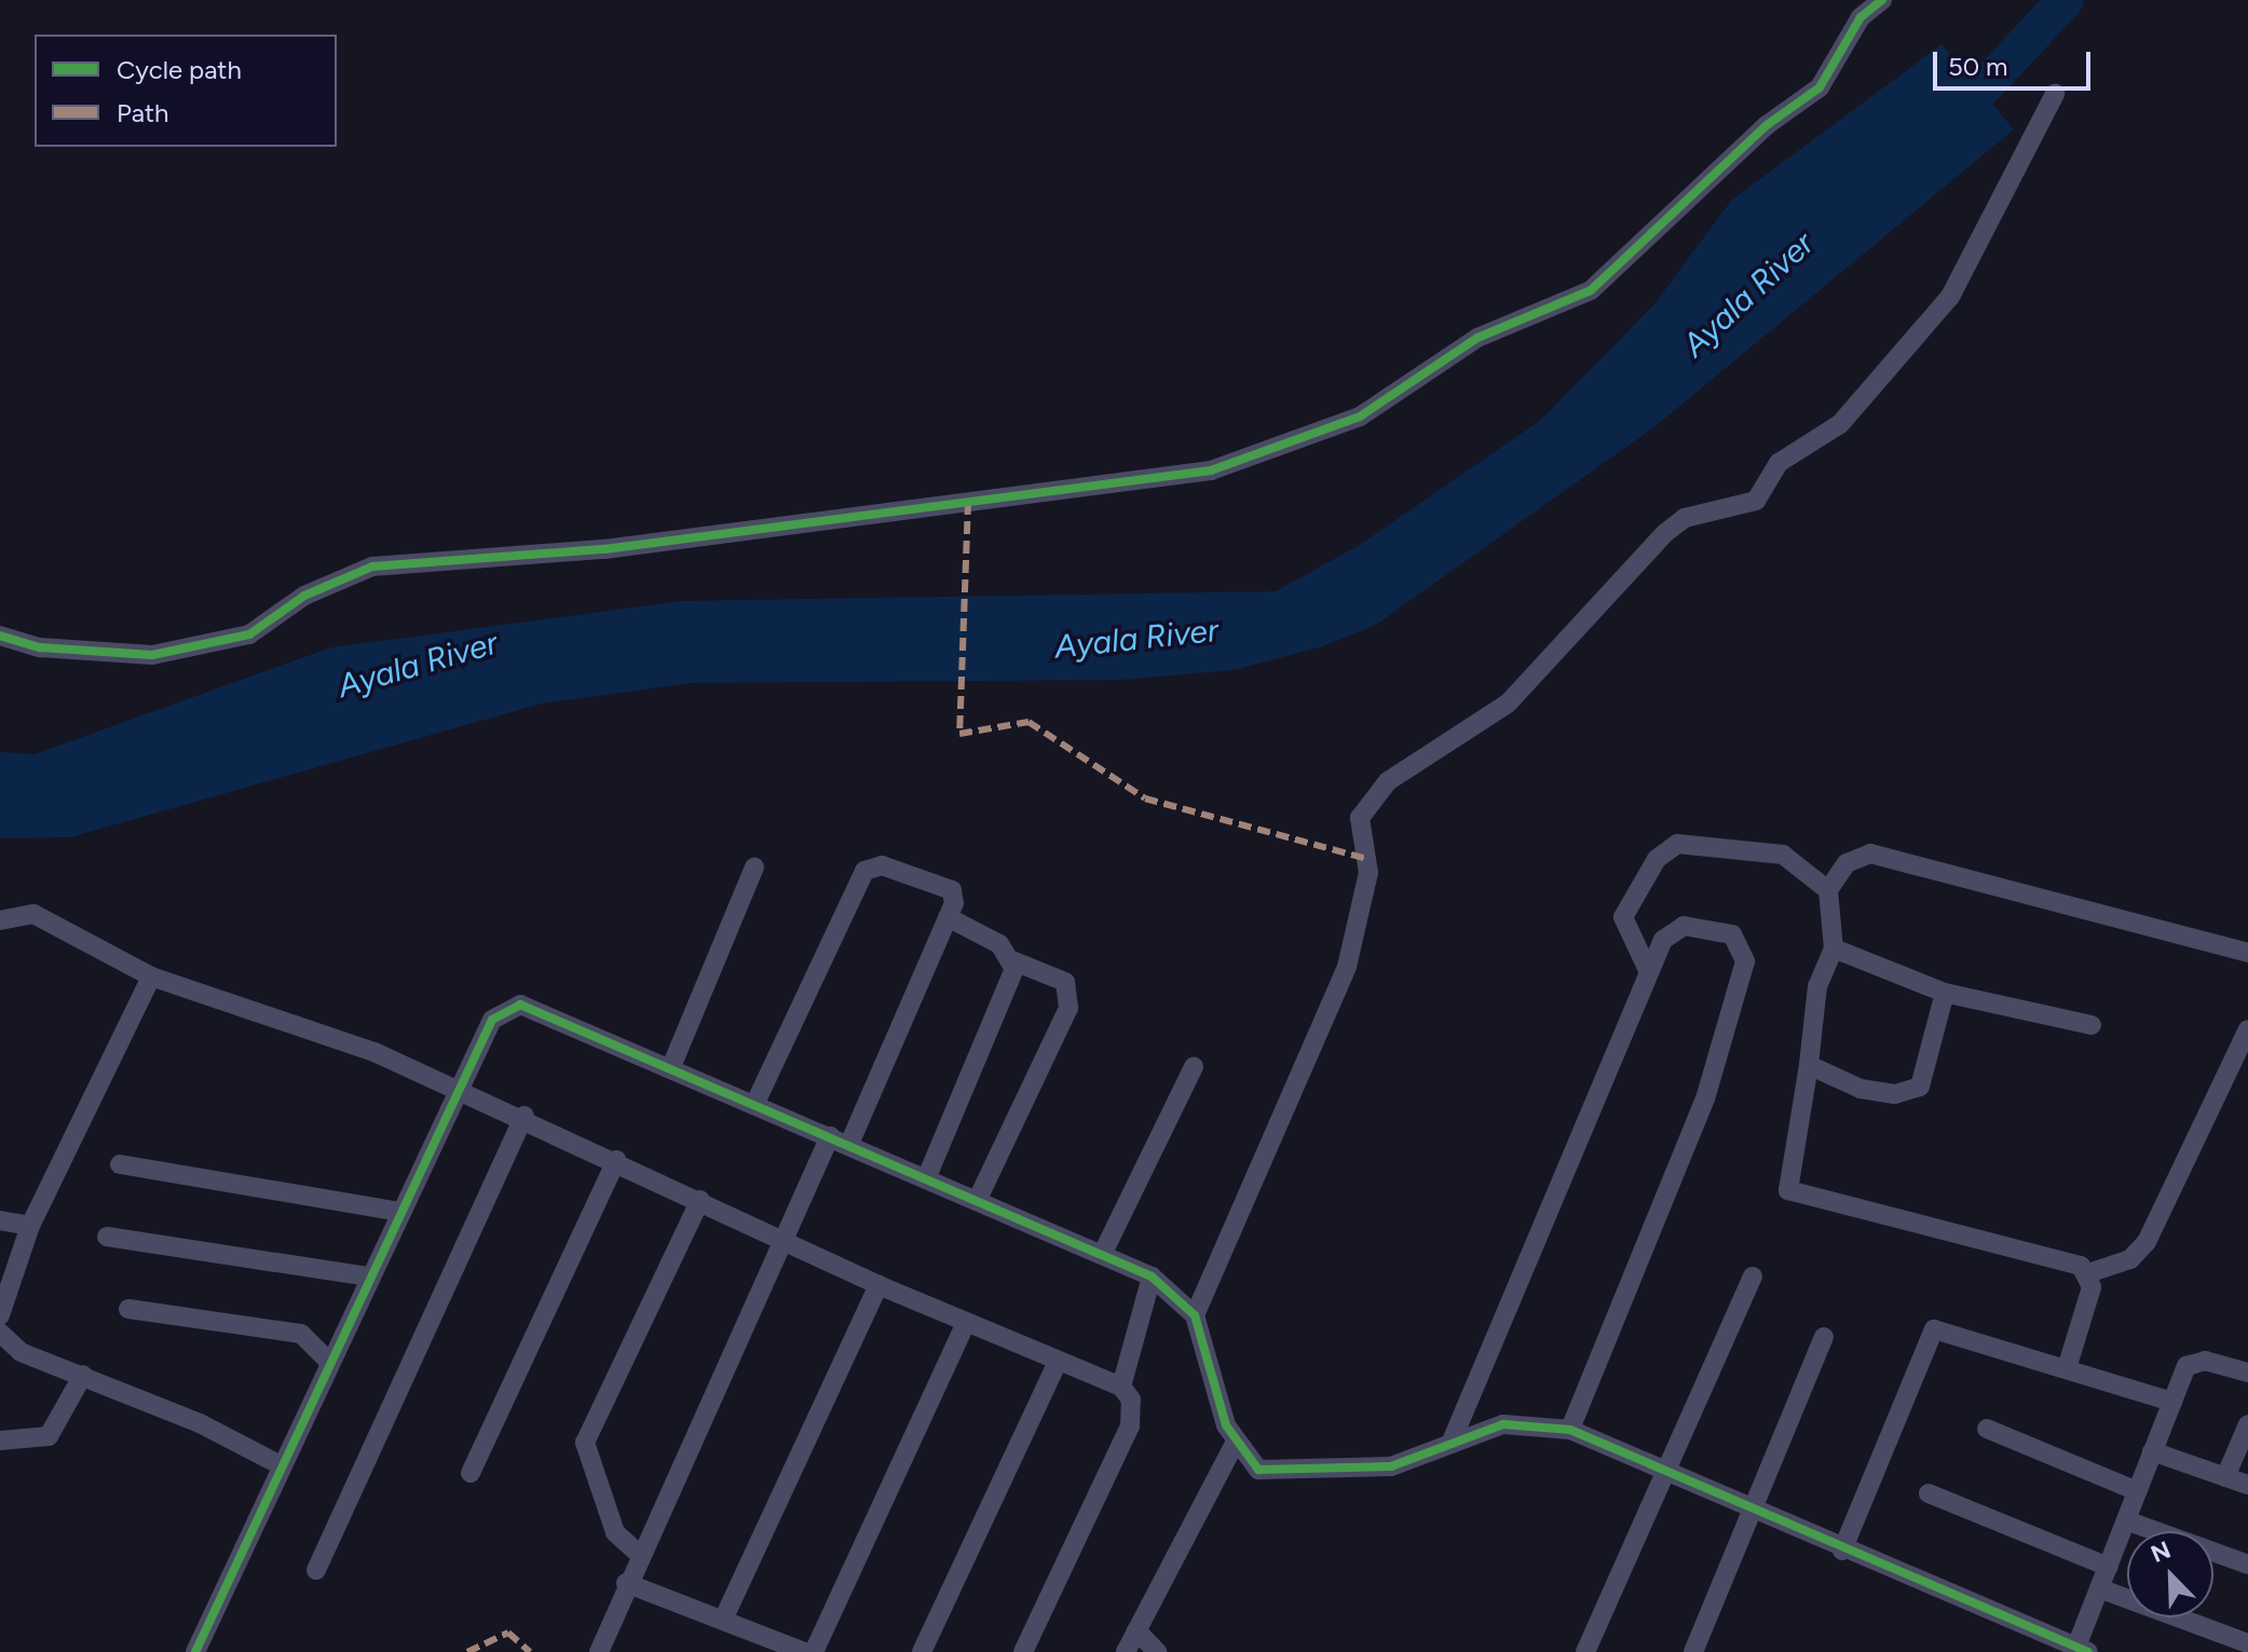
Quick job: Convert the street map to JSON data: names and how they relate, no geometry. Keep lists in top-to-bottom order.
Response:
{
  "water": ["Ayala River"],
  "legend": ["Cycle path", "Path"],
  "scale_bar": "50 m",
  "north": "top left"
}
